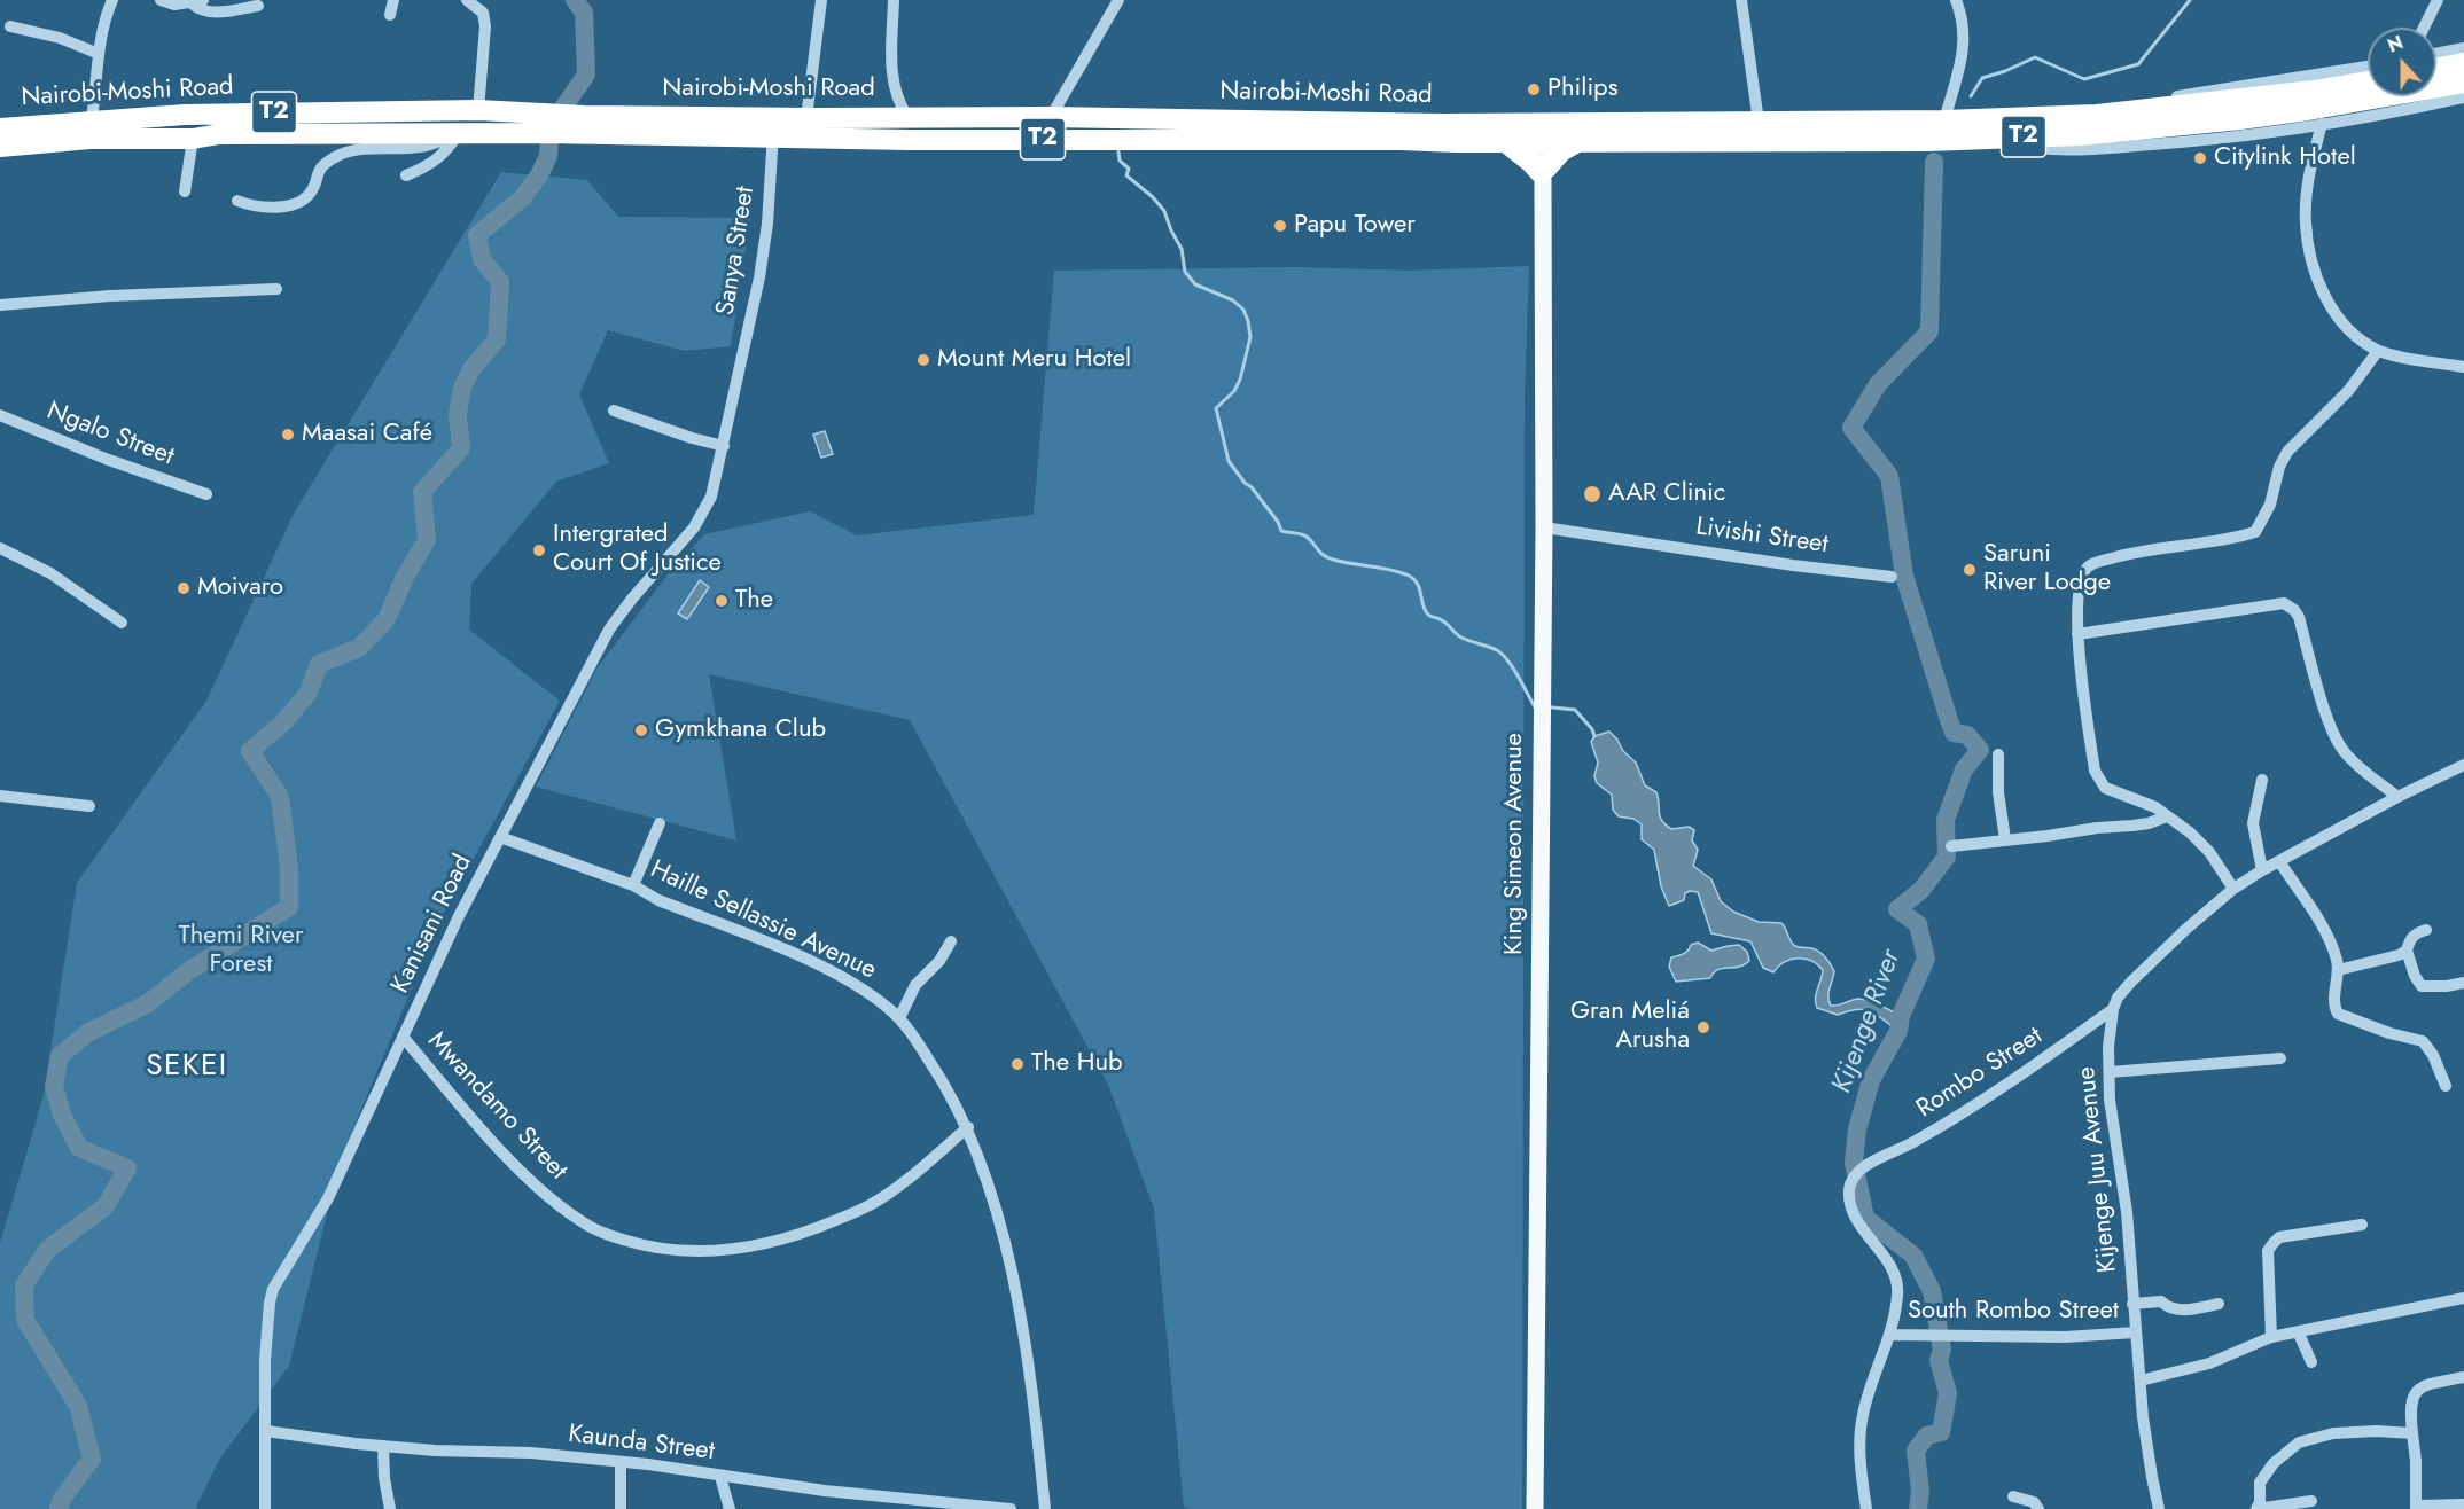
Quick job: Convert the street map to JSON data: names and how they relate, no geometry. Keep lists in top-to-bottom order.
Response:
{
  "streets": {
    "highway": ["Nairobi-Moshi Road", "T2"],
    "main road": ["King Simeon Avenue"],
    "street": [
      "Sanya Street",
      "Ngalo Street",
      "Livishi Street",
      "Haille Sellassie Avenue",
      "Kanisani Road",
      "Rombo Street",
      "Mwandamo Street",
      "Kijenge Juu Avenue",
      "South Rombo Street",
      "Kaunda Street"
    ]
  },
  "crossings": [
    ["Nairobi-Moshi Road", "T2"],
    ["Nairobi-Moshi Road", "Sanya Street"],
    ["Nairobi-Moshi Road", "King Simeon Avenue"],
    ["T2", "King Simeon Avenue"],
    ["Sanya Street", "Kanisani Road"],
    ["Livishi Street", "King Simeon Avenue"],
    ["Haille Sellassie Avenue", "Kanisani Road"],
    ["Haille Sellassie Avenue", "Mwandamo Street"],
    ["Kanisani Road", "Mwandamo Street"],
    ["Kanisani Road", "Kaunda Street"],
    ["Rombo Street", "Kijenge Juu Avenue"],
    ["Rombo Street", "South Rombo Street"],
    ["Kijenge Juu Avenue", "South Rombo Street"]
  ],
  "districts": ["SEKEI"],
  "water": ["Kijenge River"],
  "parks": ["Themi River Forest"],
  "places": [
    "Philips",
    "Citylink Hotel",
    "Papu Tower",
    "Mount Meru Hotel",
    "Maasai Café",
    "AAR Clinic",
    "Intergrated Court Of Justice",
    "Saruni River Lodge",
    "Moivaro",
    "The",
    "Gymkhana Club",
    "Gran Meliá Arusha",
    "The Hub"
  ],
  "north": "top"
}
